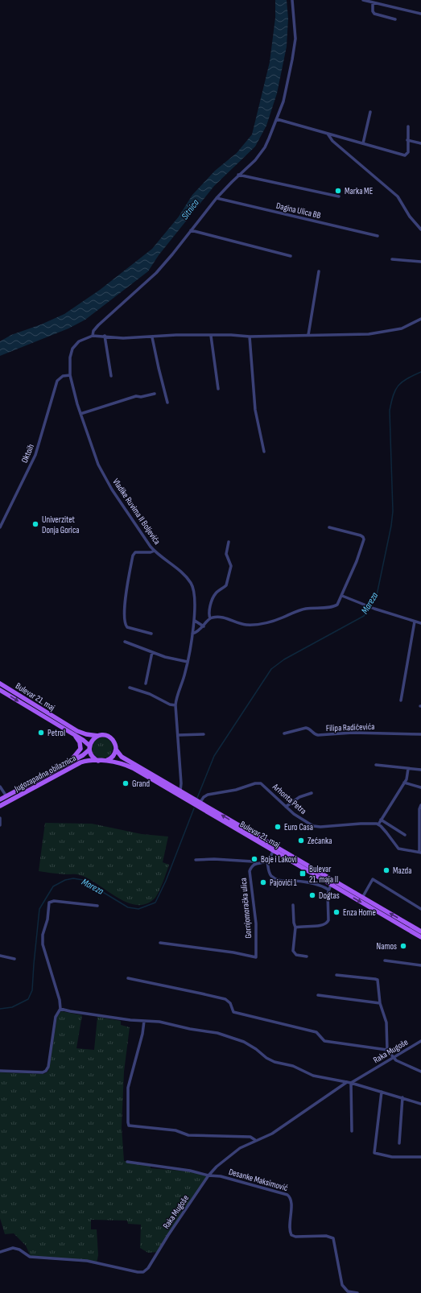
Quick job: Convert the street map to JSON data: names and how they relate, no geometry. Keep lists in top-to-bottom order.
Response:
{
  "streets": {
    "main road": ["Bulevar 21. maj", "Jugozapadna obilaznica"],
    "street": [
      "Dagina Ulica BB",
      "Oktoih",
      "Vladike Ruvima II Boljevića",
      "Filipa Radičevića",
      "Arhonta Petra",
      "Gornjomoračka ulica",
      "Raka Mugoše",
      "Desanke Maksimović"
    ]
  },
  "crossings": [
    ["Oktoih", "Vladike Ruvima II Boljevića"],
    ["Vladike Ruvima II Boljevića", "Bulevar 21. maj"],
    ["Bulevar 21. maj", "Jugozapadna obilaznica"],
    ["Bulevar 21. maj", "Arhonta Petra"],
    ["Raka Mugoše", "Desanke Maksimović"]
  ],
  "water": ["Sitnica", "Mareza"],
  "places": {
    "other": [
      "Marka ME",
      "Univerzitet Donja Gorica",
      "Petrol",
      "Grand",
      "Euro Casa",
      "Zećanka",
      "Boje i Lakovi",
      "Mazda",
      "Pajovići 1",
      "Dogtas",
      "Enza Home",
      "Namos"
    ],
    "transit": ["Bulevar 21. maja II"]
  }
}
